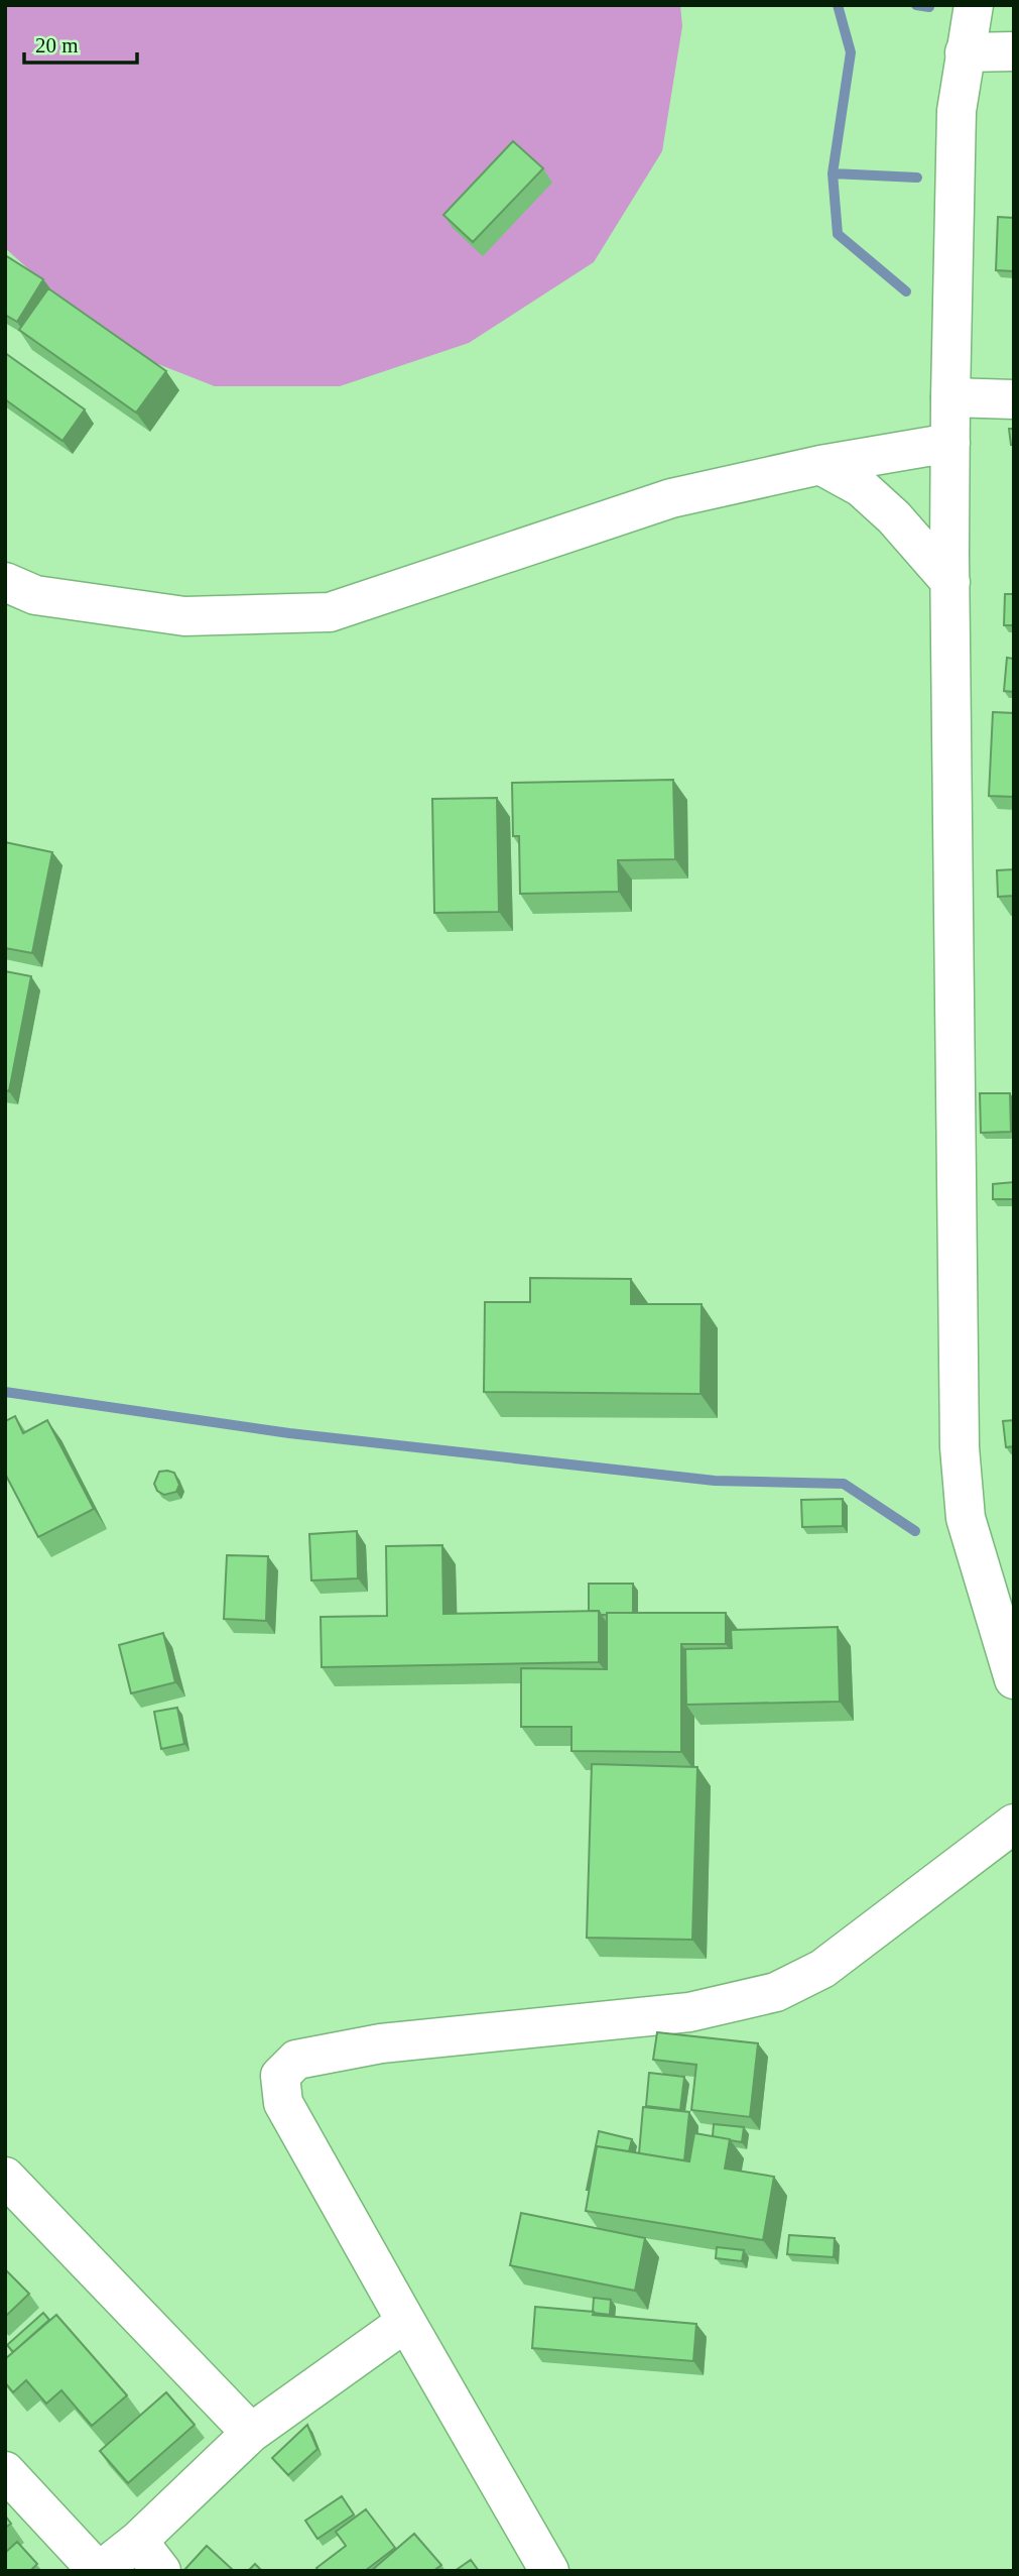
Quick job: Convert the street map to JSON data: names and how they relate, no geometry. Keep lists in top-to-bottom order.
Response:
{
  "scale_bar": "20 m"
}
